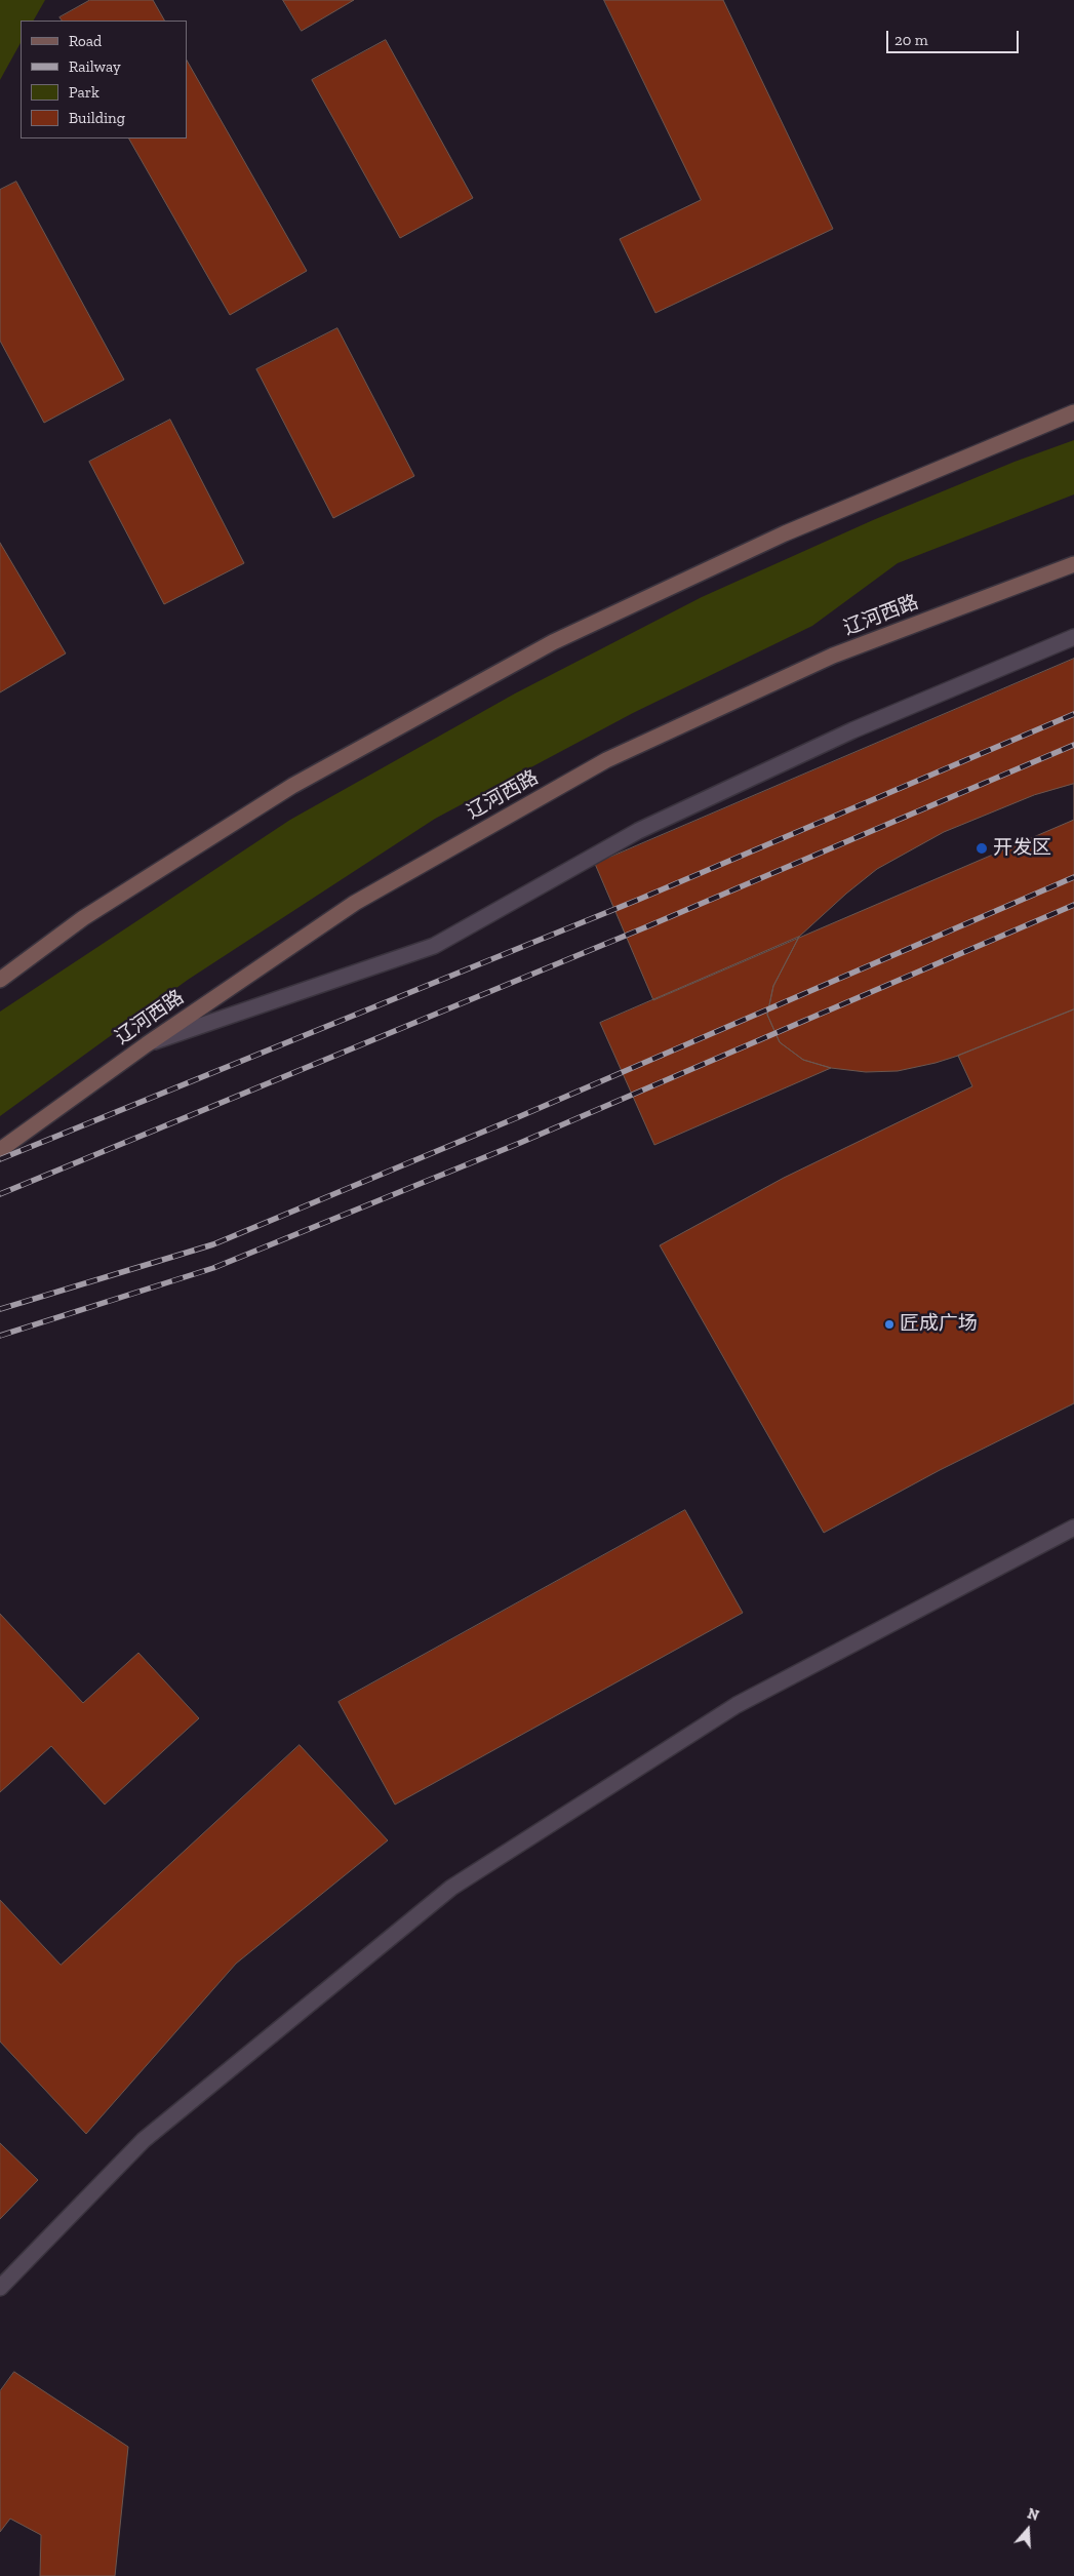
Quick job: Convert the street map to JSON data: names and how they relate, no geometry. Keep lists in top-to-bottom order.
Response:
{
  "streets": {
    "main road": ["辽河西路"]
  },
  "places": ["开发区", "匠成广场"],
  "legend": [
    "Road",
    "Railway",
    "Park",
    "Building"
  ],
  "scale_bar": "20 m",
  "north": "top"
}
